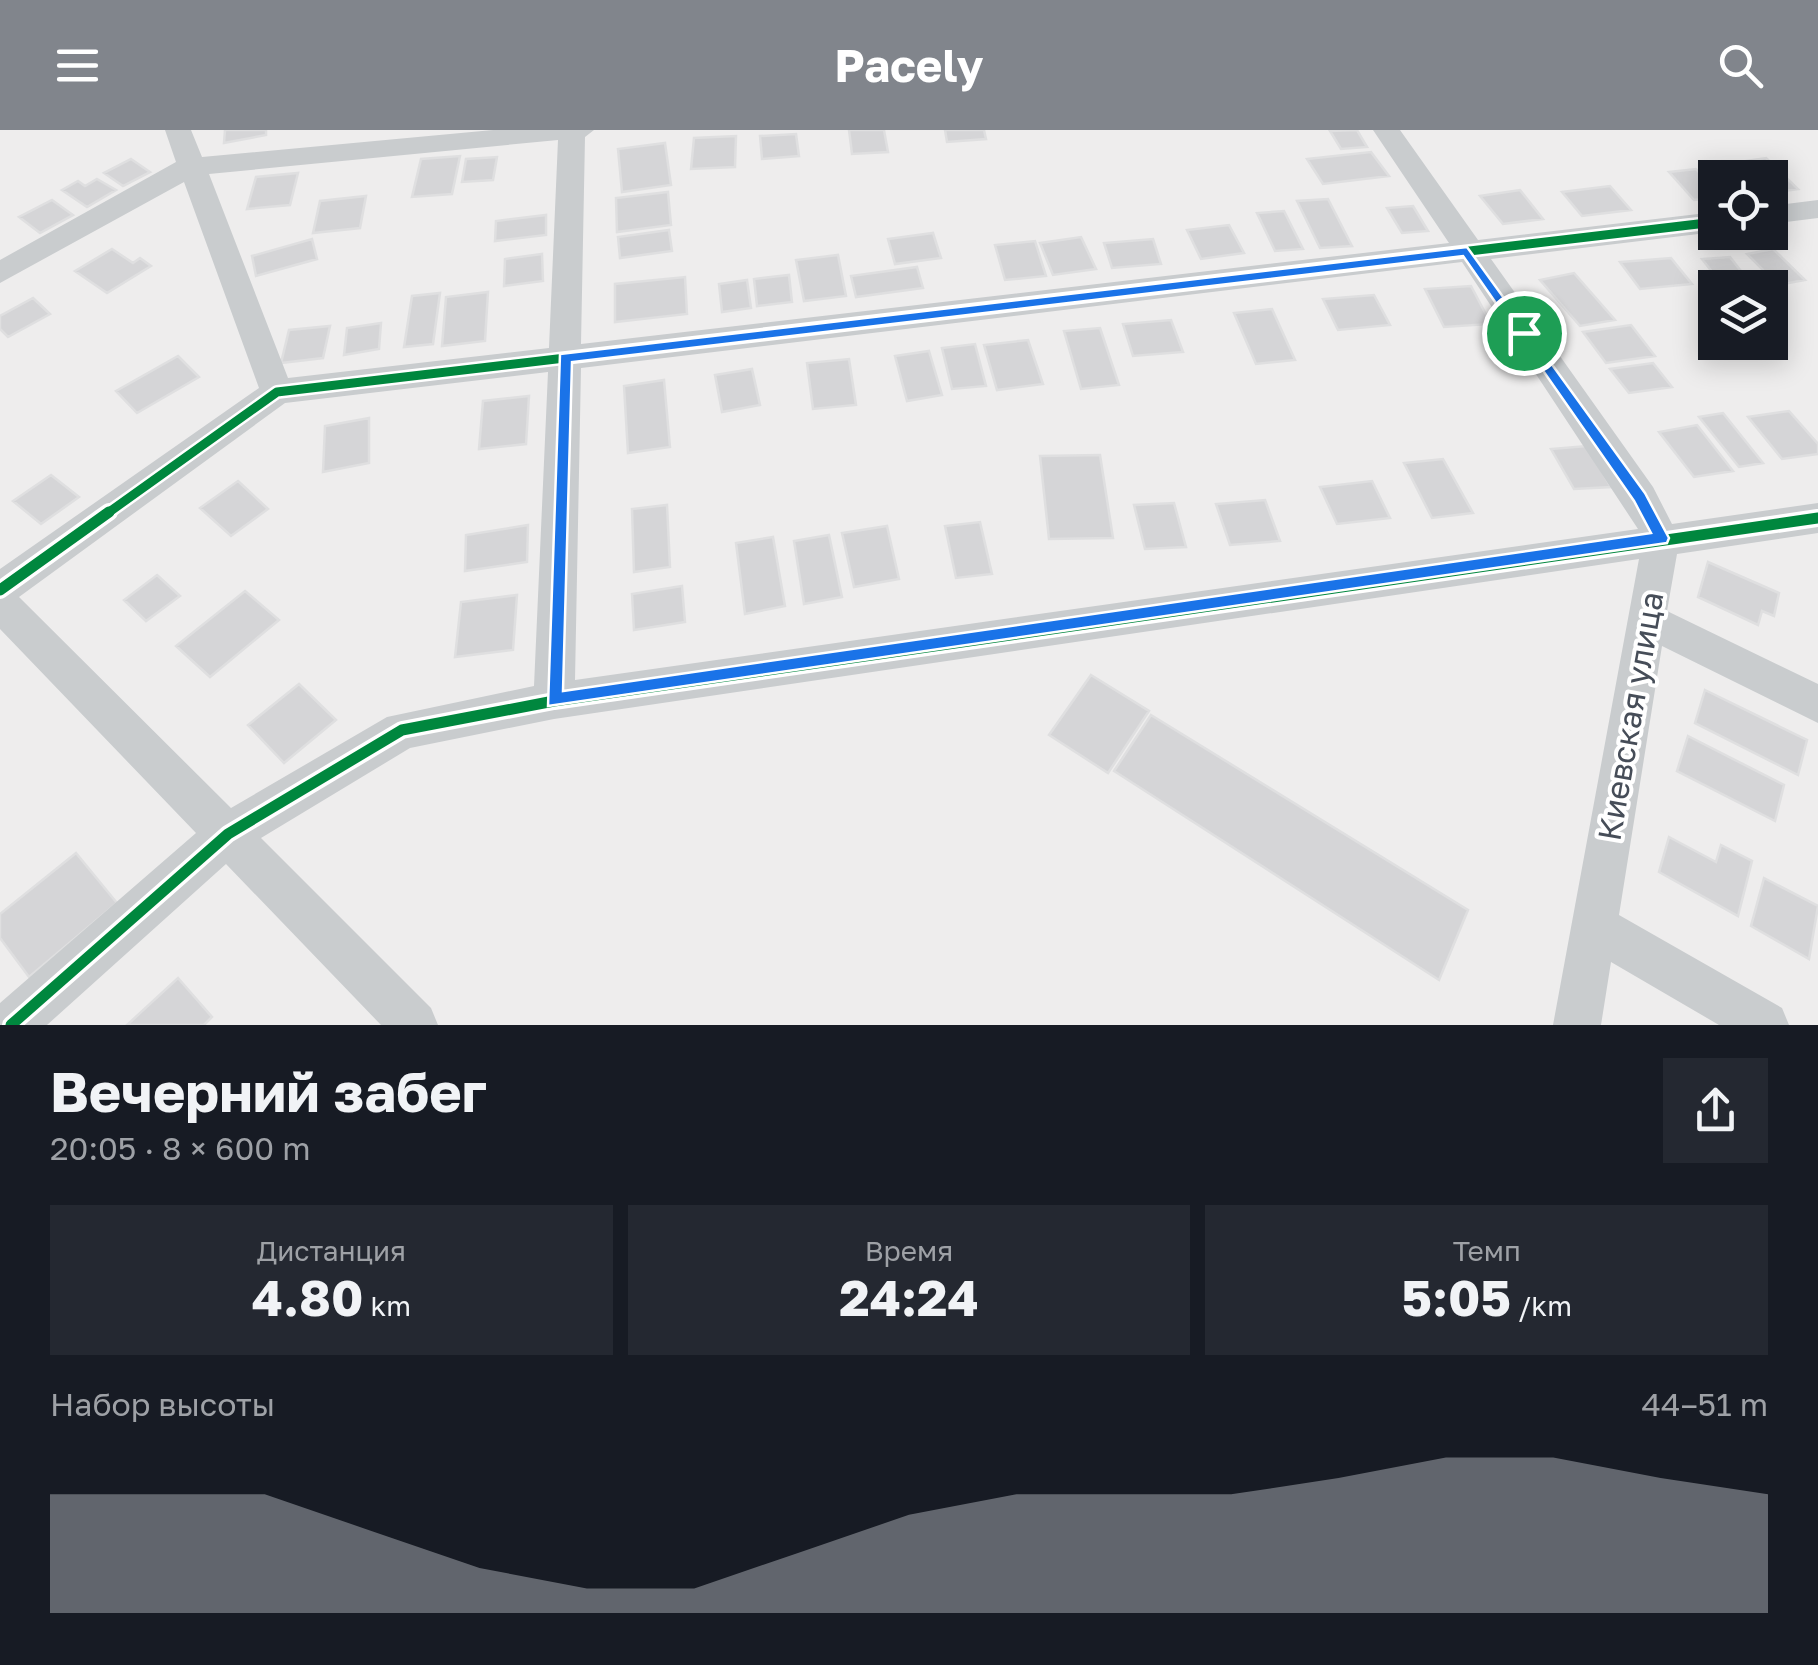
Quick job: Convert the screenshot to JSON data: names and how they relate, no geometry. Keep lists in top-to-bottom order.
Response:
{
  "streets": {
    "street": ["Киевская улица"]
  },
  "page": {
    "header": "Pacely",
    "heading": ["Вечерний забег", "20:05 · 8 × 600 m"],
    "stats": [
      ["Дистанция", "4.80 km"],
      ["Время", "24:24"],
      ["Темп", "5:05 /km"]
    ],
    "chart": ["Набор высоты", "44–51 m"]
  }
}
